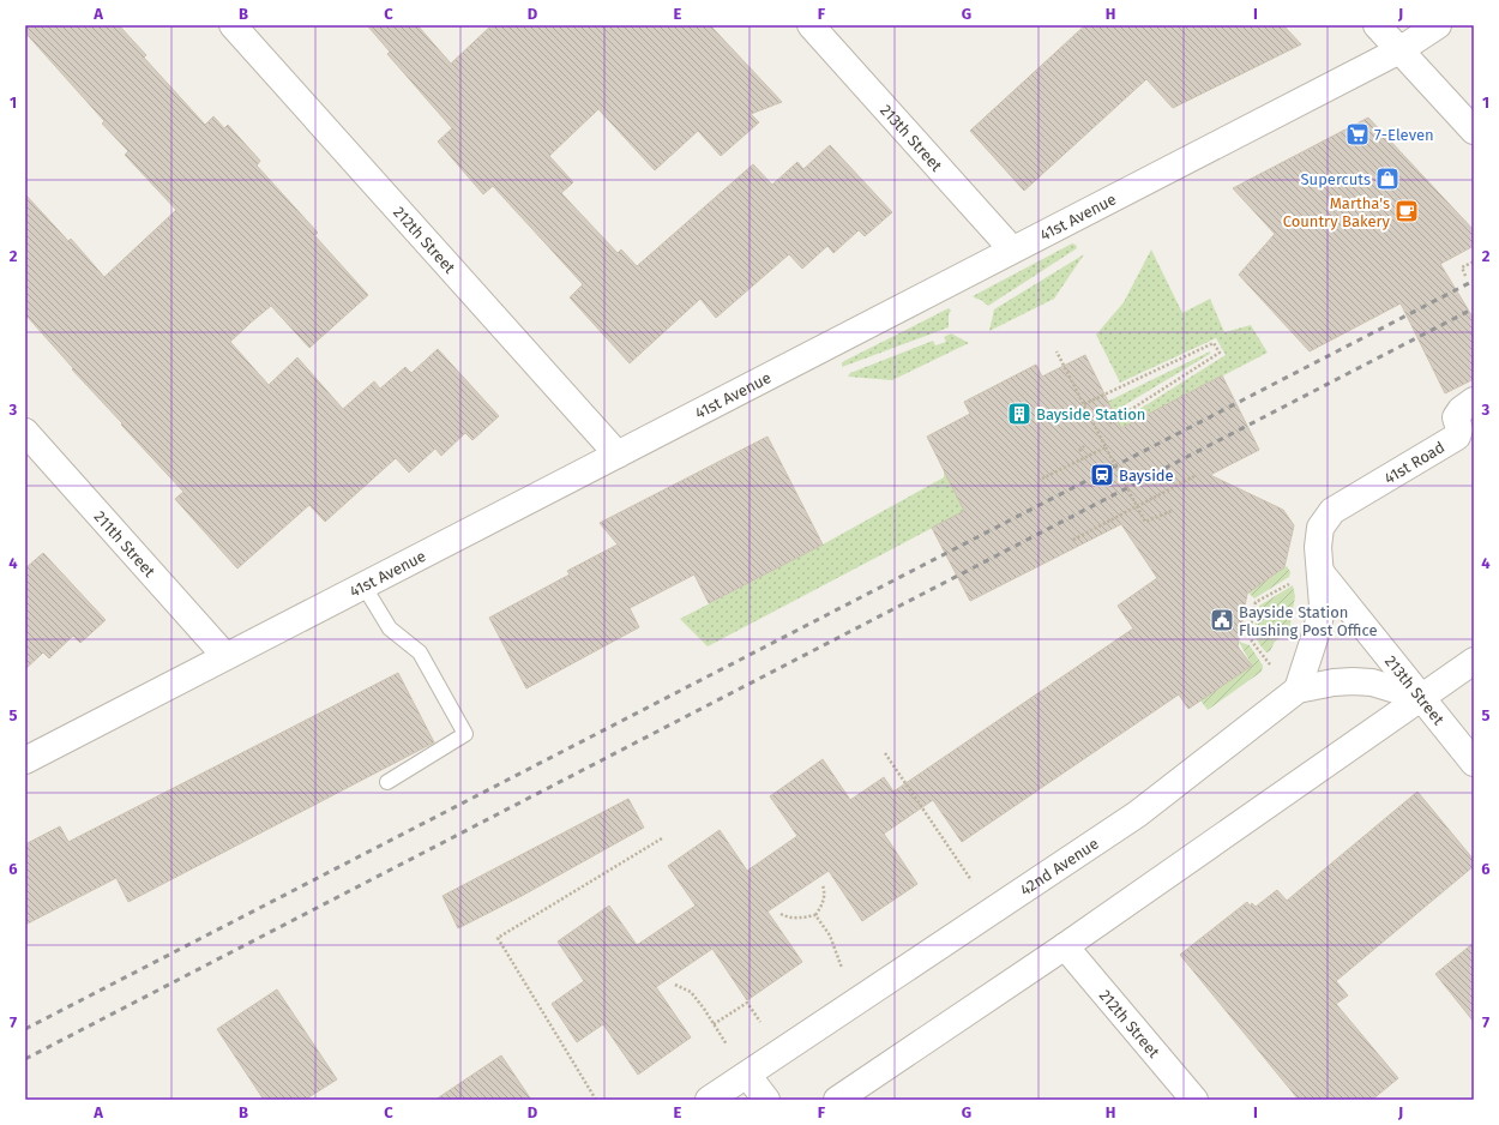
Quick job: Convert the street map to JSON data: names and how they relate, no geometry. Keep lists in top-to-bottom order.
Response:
{
  "streets": {
    "street": [
      "213th Street",
      "41st Avenue",
      "212th Street",
      "41st Road",
      "211th Street",
      "42nd Avenue"
    ]
  },
  "crossings": [
    ["213th Street", "41st Avenue"],
    ["213th Street", "41st Road"],
    ["213th Street", "42nd Avenue"],
    ["41st Avenue", "212th Street"],
    ["41st Avenue", "211th Street"]
  ],
  "places": {
    "supermarket": ["7-Eleven"],
    "shop": ["Supercuts"],
    "cafe": ["Martha's Country Bakery"],
    "building": ["Bayside Station"],
    "station": ["Bayside"],
    "public building": ["Bayside Station Flushing Post Office"]
  },
  "grid": {
    "columns": [
      "A",
      "B",
      "C",
      "D",
      "E",
      "F",
      "G",
      "H",
      "I",
      "J"
    ],
    "rows": [
      "1",
      "2",
      "3",
      "4",
      "5",
      "6",
      "7"
    ]
  }
}
